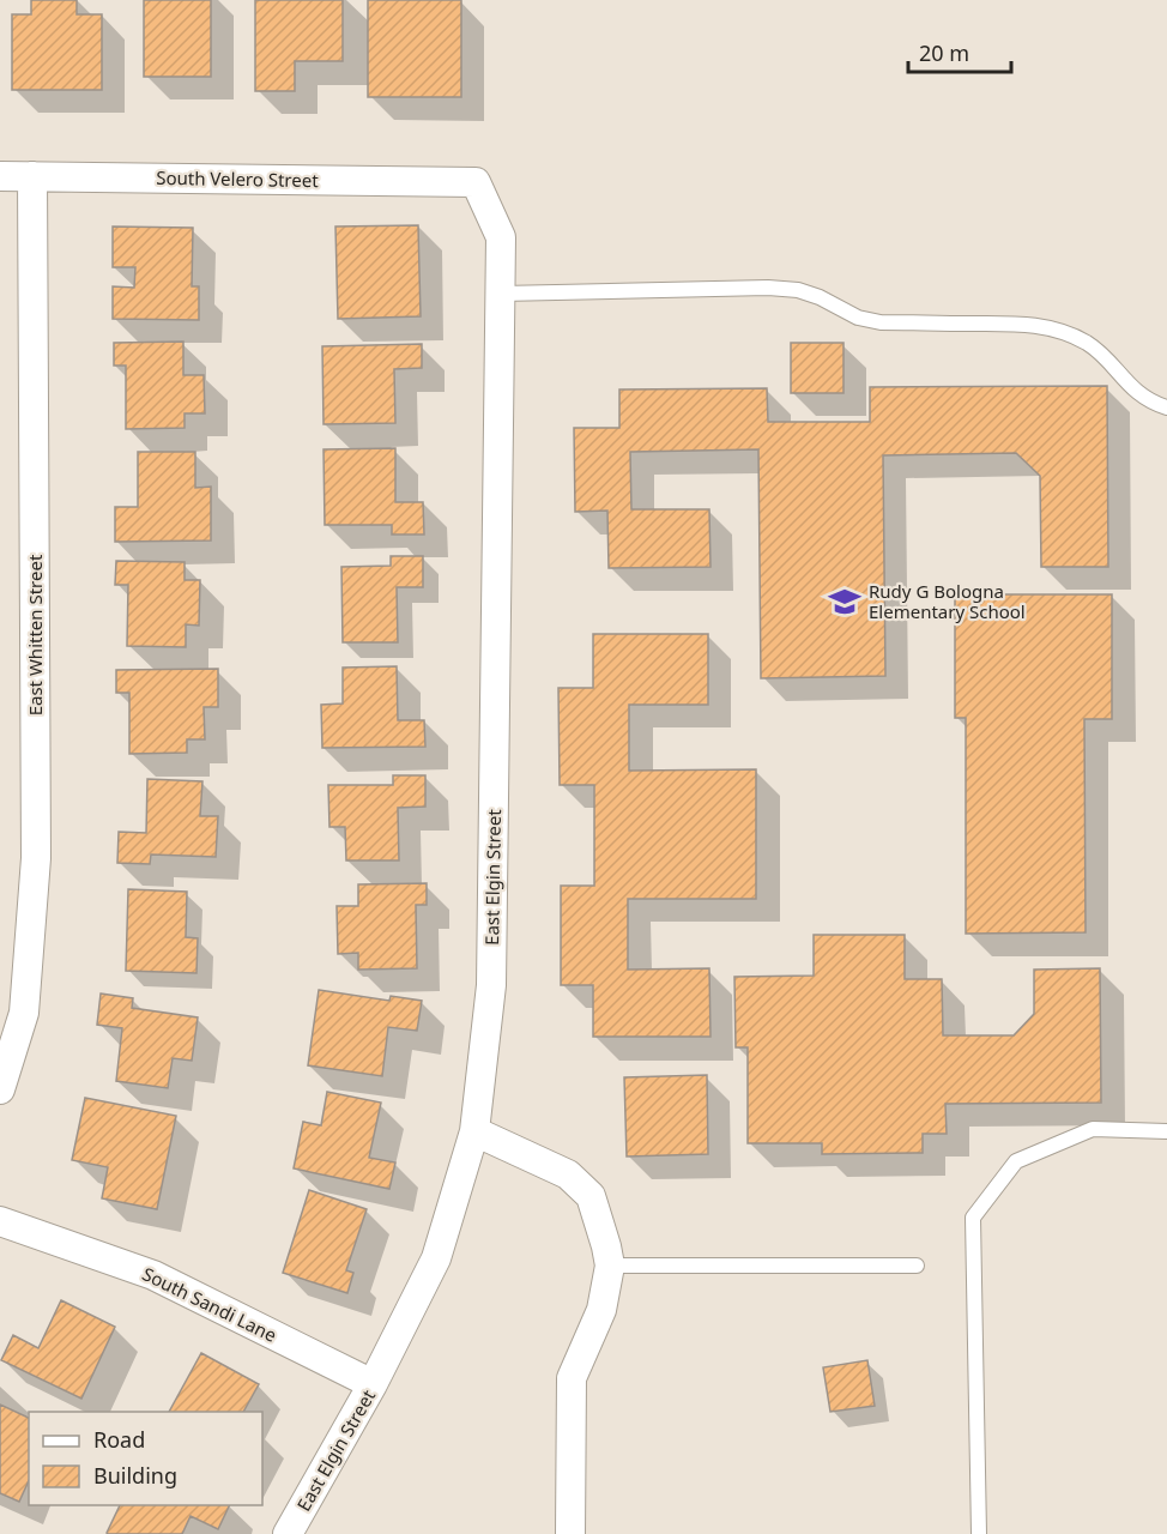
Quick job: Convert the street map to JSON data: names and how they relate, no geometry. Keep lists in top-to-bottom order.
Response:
{
  "streets": {
    "street": [
      "South Velero Street",
      "East Whitten Street",
      "East Elgin Street",
      "South Sandi Lane"
    ]
  },
  "crossings": [
    ["South Velero Street", "East Whitten Street"],
    ["South Velero Street", "East Elgin Street"],
    ["East Elgin Street", "South Sandi Lane"]
  ],
  "places": {
    "school or university": ["Rudy G Bologna Elementary School"]
  },
  "legend": ["Road", "Building"],
  "scale_bar": "20 m"
}
